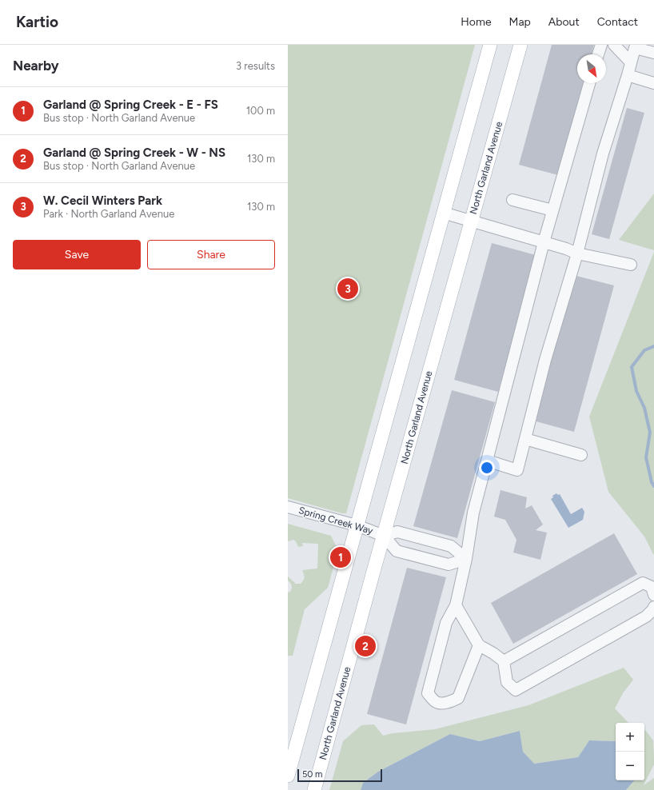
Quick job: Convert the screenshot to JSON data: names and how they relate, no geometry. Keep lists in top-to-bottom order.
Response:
{
  "streets": {
    "main road": ["North Garland Avenue"],
    "street": ["Spring Creek Way"]
  },
  "crossings": [
    ["North Garland Avenue", "Spring Creek Way"]
  ],
  "scale_bar": "50 m",
  "north": "bottom right",
  "page": {
    "header": "Kartio",
    "nav": [
      "Home",
      "Map",
      "About",
      "Contact"
    ],
    "heading": ["Nearby", "3 results"],
    "list": [
      {
        "mark": "1",
        "name": "Garland @ Spring Creek - E - FS",
        "note": "Bus stop · North Garland Avenue",
        "value": "100 m"
      },
      {
        "mark": "2",
        "name": "Garland @ Spring Creek - W - NS",
        "note": "Bus stop · North Garland Avenue",
        "value": "130 m"
      },
      {
        "mark": "3",
        "name": "W. Cecil Winters Park",
        "note": "Park · North Garland Avenue",
        "value": "130 m"
      }
    ],
    "buttons": ["Save", "Share"],
    "pins": ["3", "1", "2"],
    "map_buttons": ["+", "−"],
    "scale": "50 m"
  }
}
